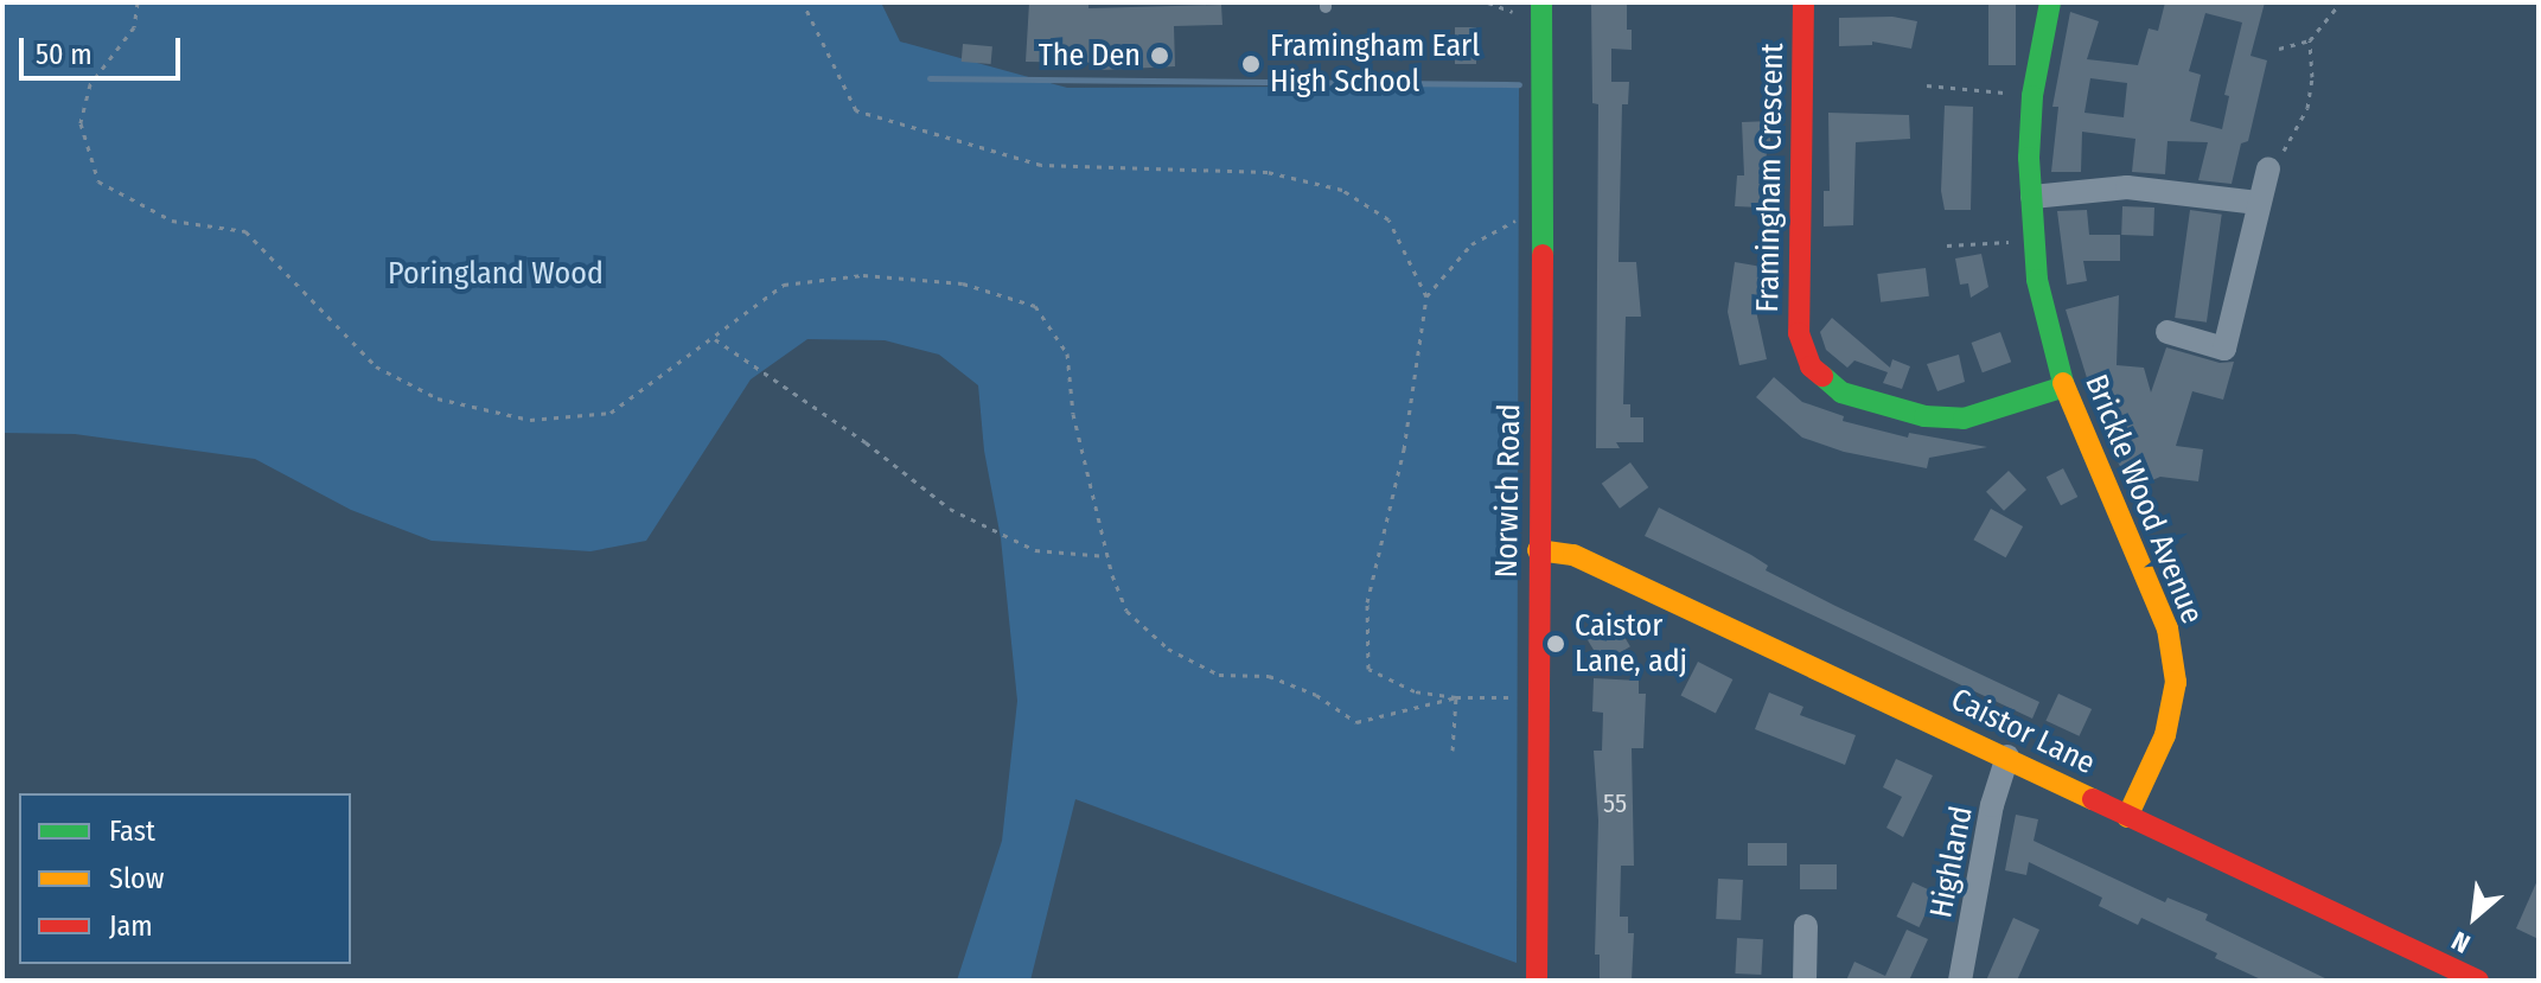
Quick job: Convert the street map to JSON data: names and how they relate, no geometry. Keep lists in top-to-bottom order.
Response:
{
  "streets": {
    "street": [
      "Framingham Crescent",
      "Norwich Road",
      "Brickle Wood Avenue",
      "Caistor Lane",
      "Highland"
    ]
  },
  "crossings": [
    ["Framingham Crescent", "Brickle Wood Avenue"],
    ["Norwich Road", "Caistor Lane"],
    ["Brickle Wood Avenue", "Caistor Lane"],
    ["Caistor Lane", "Highland"]
  ],
  "parks": ["Poringland Wood"],
  "places": ["The Den", "Framingham Earl High School", "Caistor Lane, adj"],
  "house_numbers": ["55"],
  "legend": ["Fast", "Slow", "Jam"],
  "scale_bar": "50 m",
  "north": "bottom left"
}
